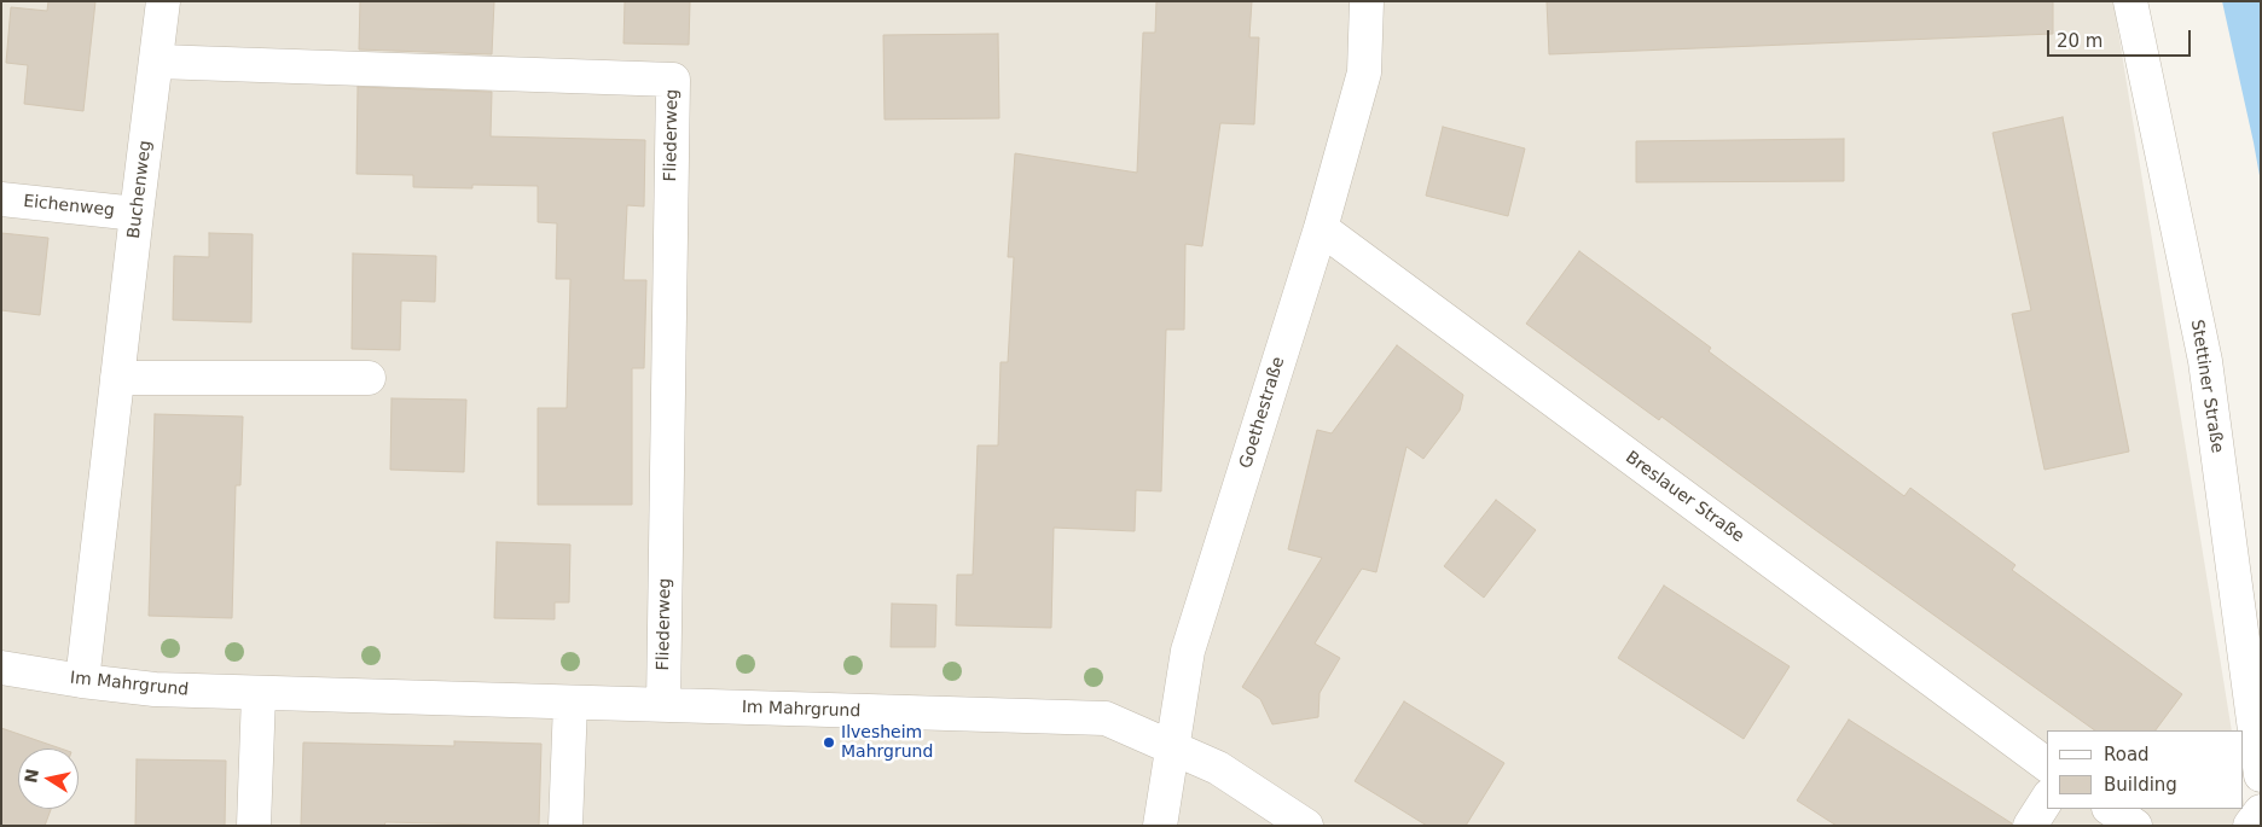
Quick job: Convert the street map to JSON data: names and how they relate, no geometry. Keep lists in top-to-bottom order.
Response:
{
  "streets": {
    "street": [
      "Fliederweg",
      "Buchenweg",
      "Eichenweg",
      "Stettiner Straße",
      "Goethestraße",
      "Breslauer Straße",
      "Im Mahrgrund"
    ]
  },
  "crossings": [
    ["Fliederweg", "Buchenweg"],
    ["Fliederweg", "Im Mahrgrund"],
    ["Buchenweg", "Eichenweg"],
    ["Buchenweg", "Im Mahrgrund"],
    ["Goethestraße", "Breslauer Straße"],
    ["Goethestraße", "Im Mahrgrund"]
  ],
  "places": ["Ilvesheim Mahrgrund"],
  "legend": ["Road", "Building"],
  "scale_bar": "20 m",
  "north": "left"
}
